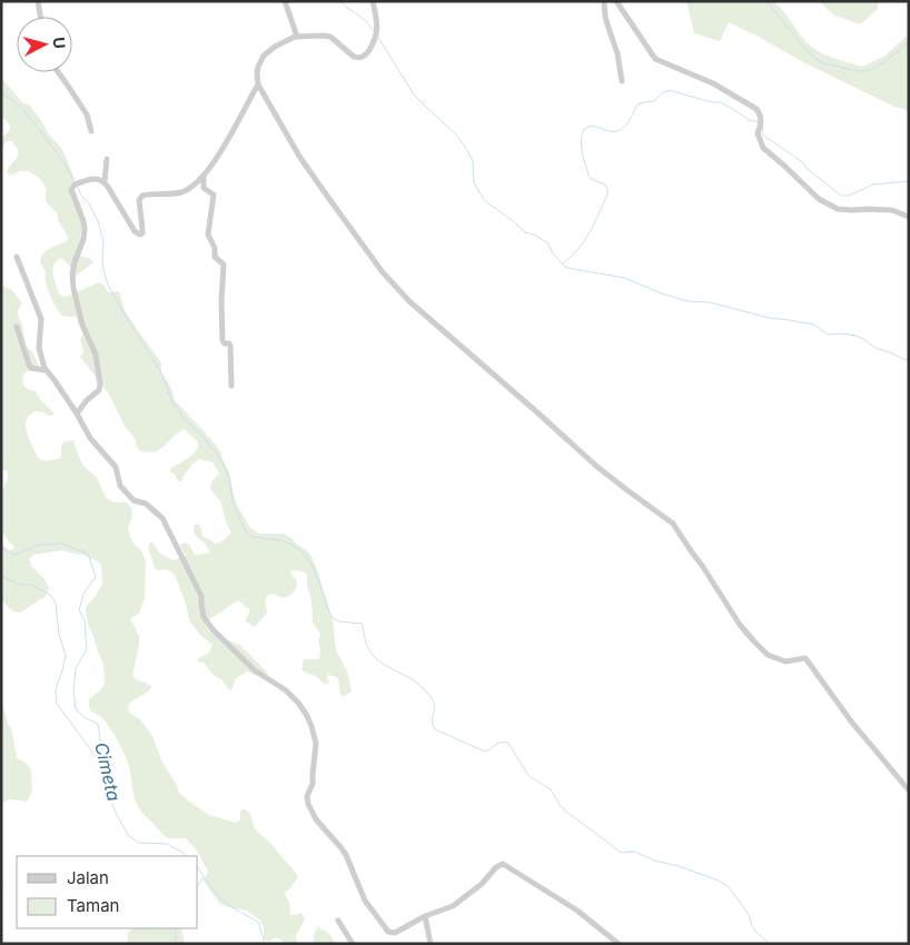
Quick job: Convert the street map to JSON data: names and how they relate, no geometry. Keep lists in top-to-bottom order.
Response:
{
  "water": ["Cimeta"],
  "legend": ["Jalan", "Taman"],
  "north": "right"
}
